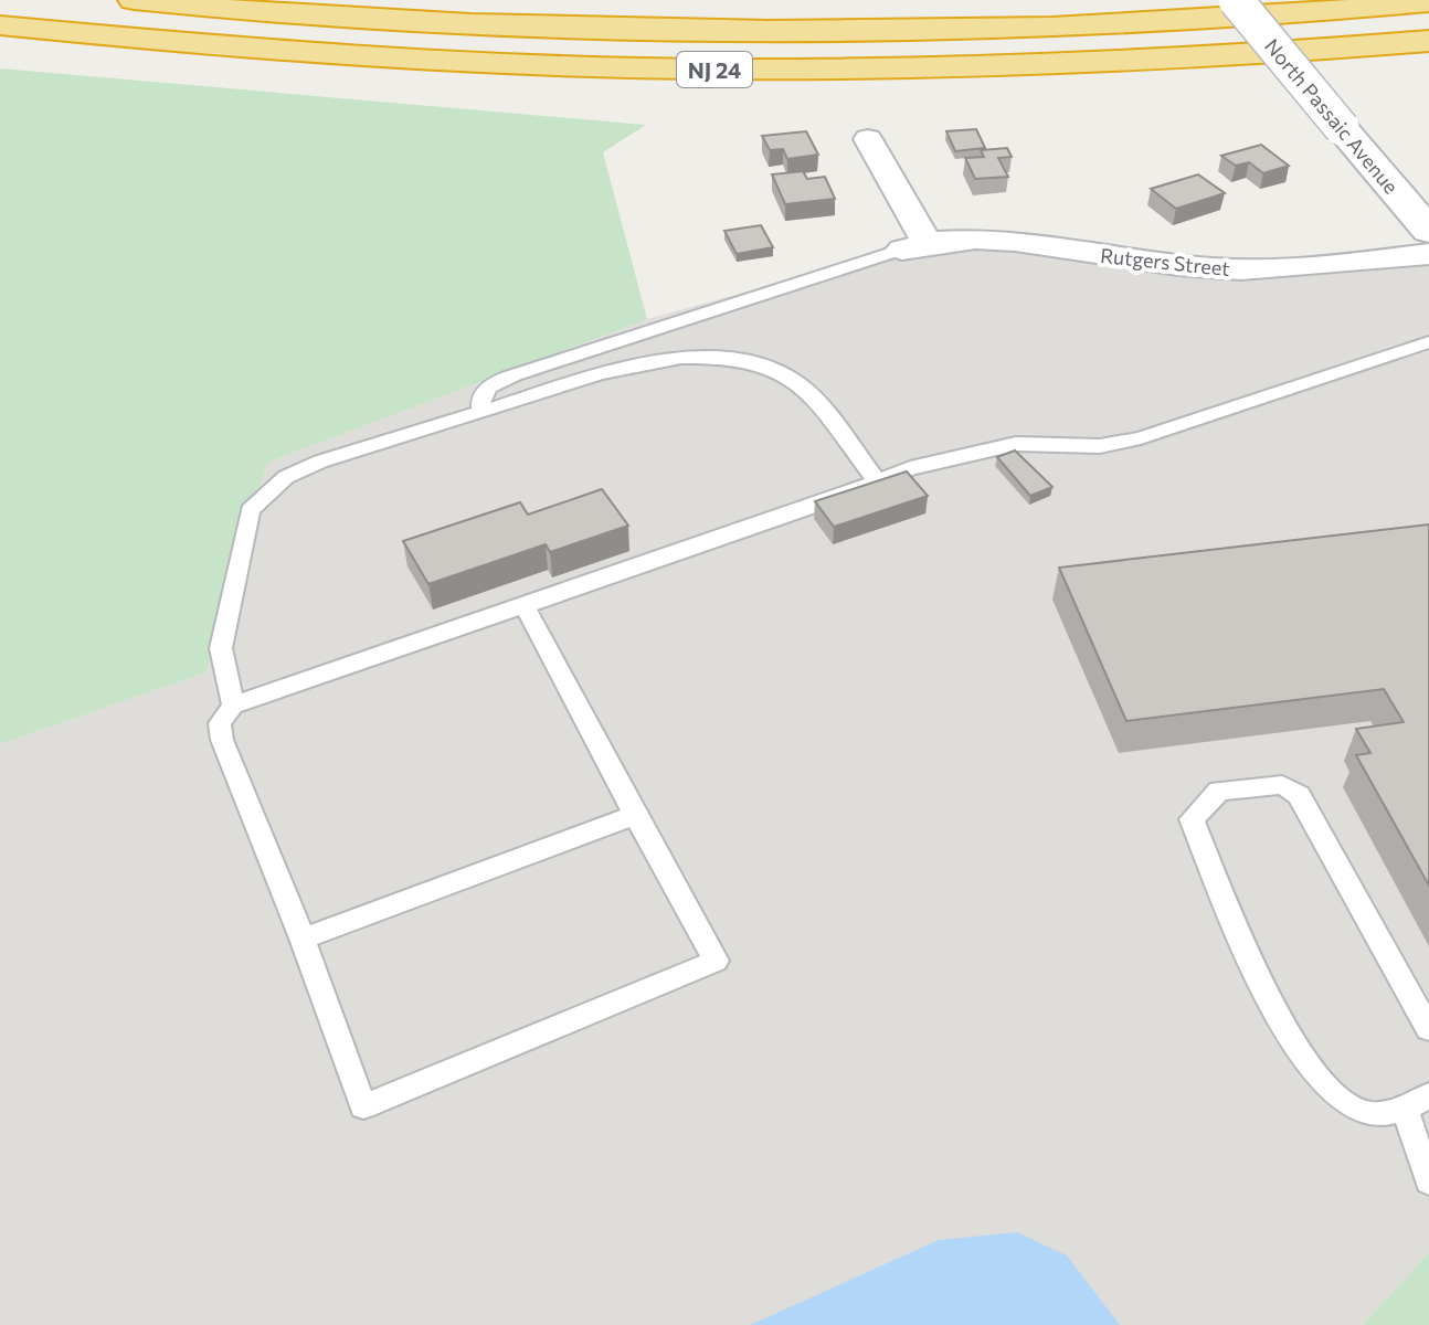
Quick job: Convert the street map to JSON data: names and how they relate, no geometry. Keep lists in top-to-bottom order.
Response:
{
  "streets": {
    "highway": ["NJ 24"],
    "main road": ["North Passaic Avenue"],
    "street": ["Rutgers Street"]
  }
}
